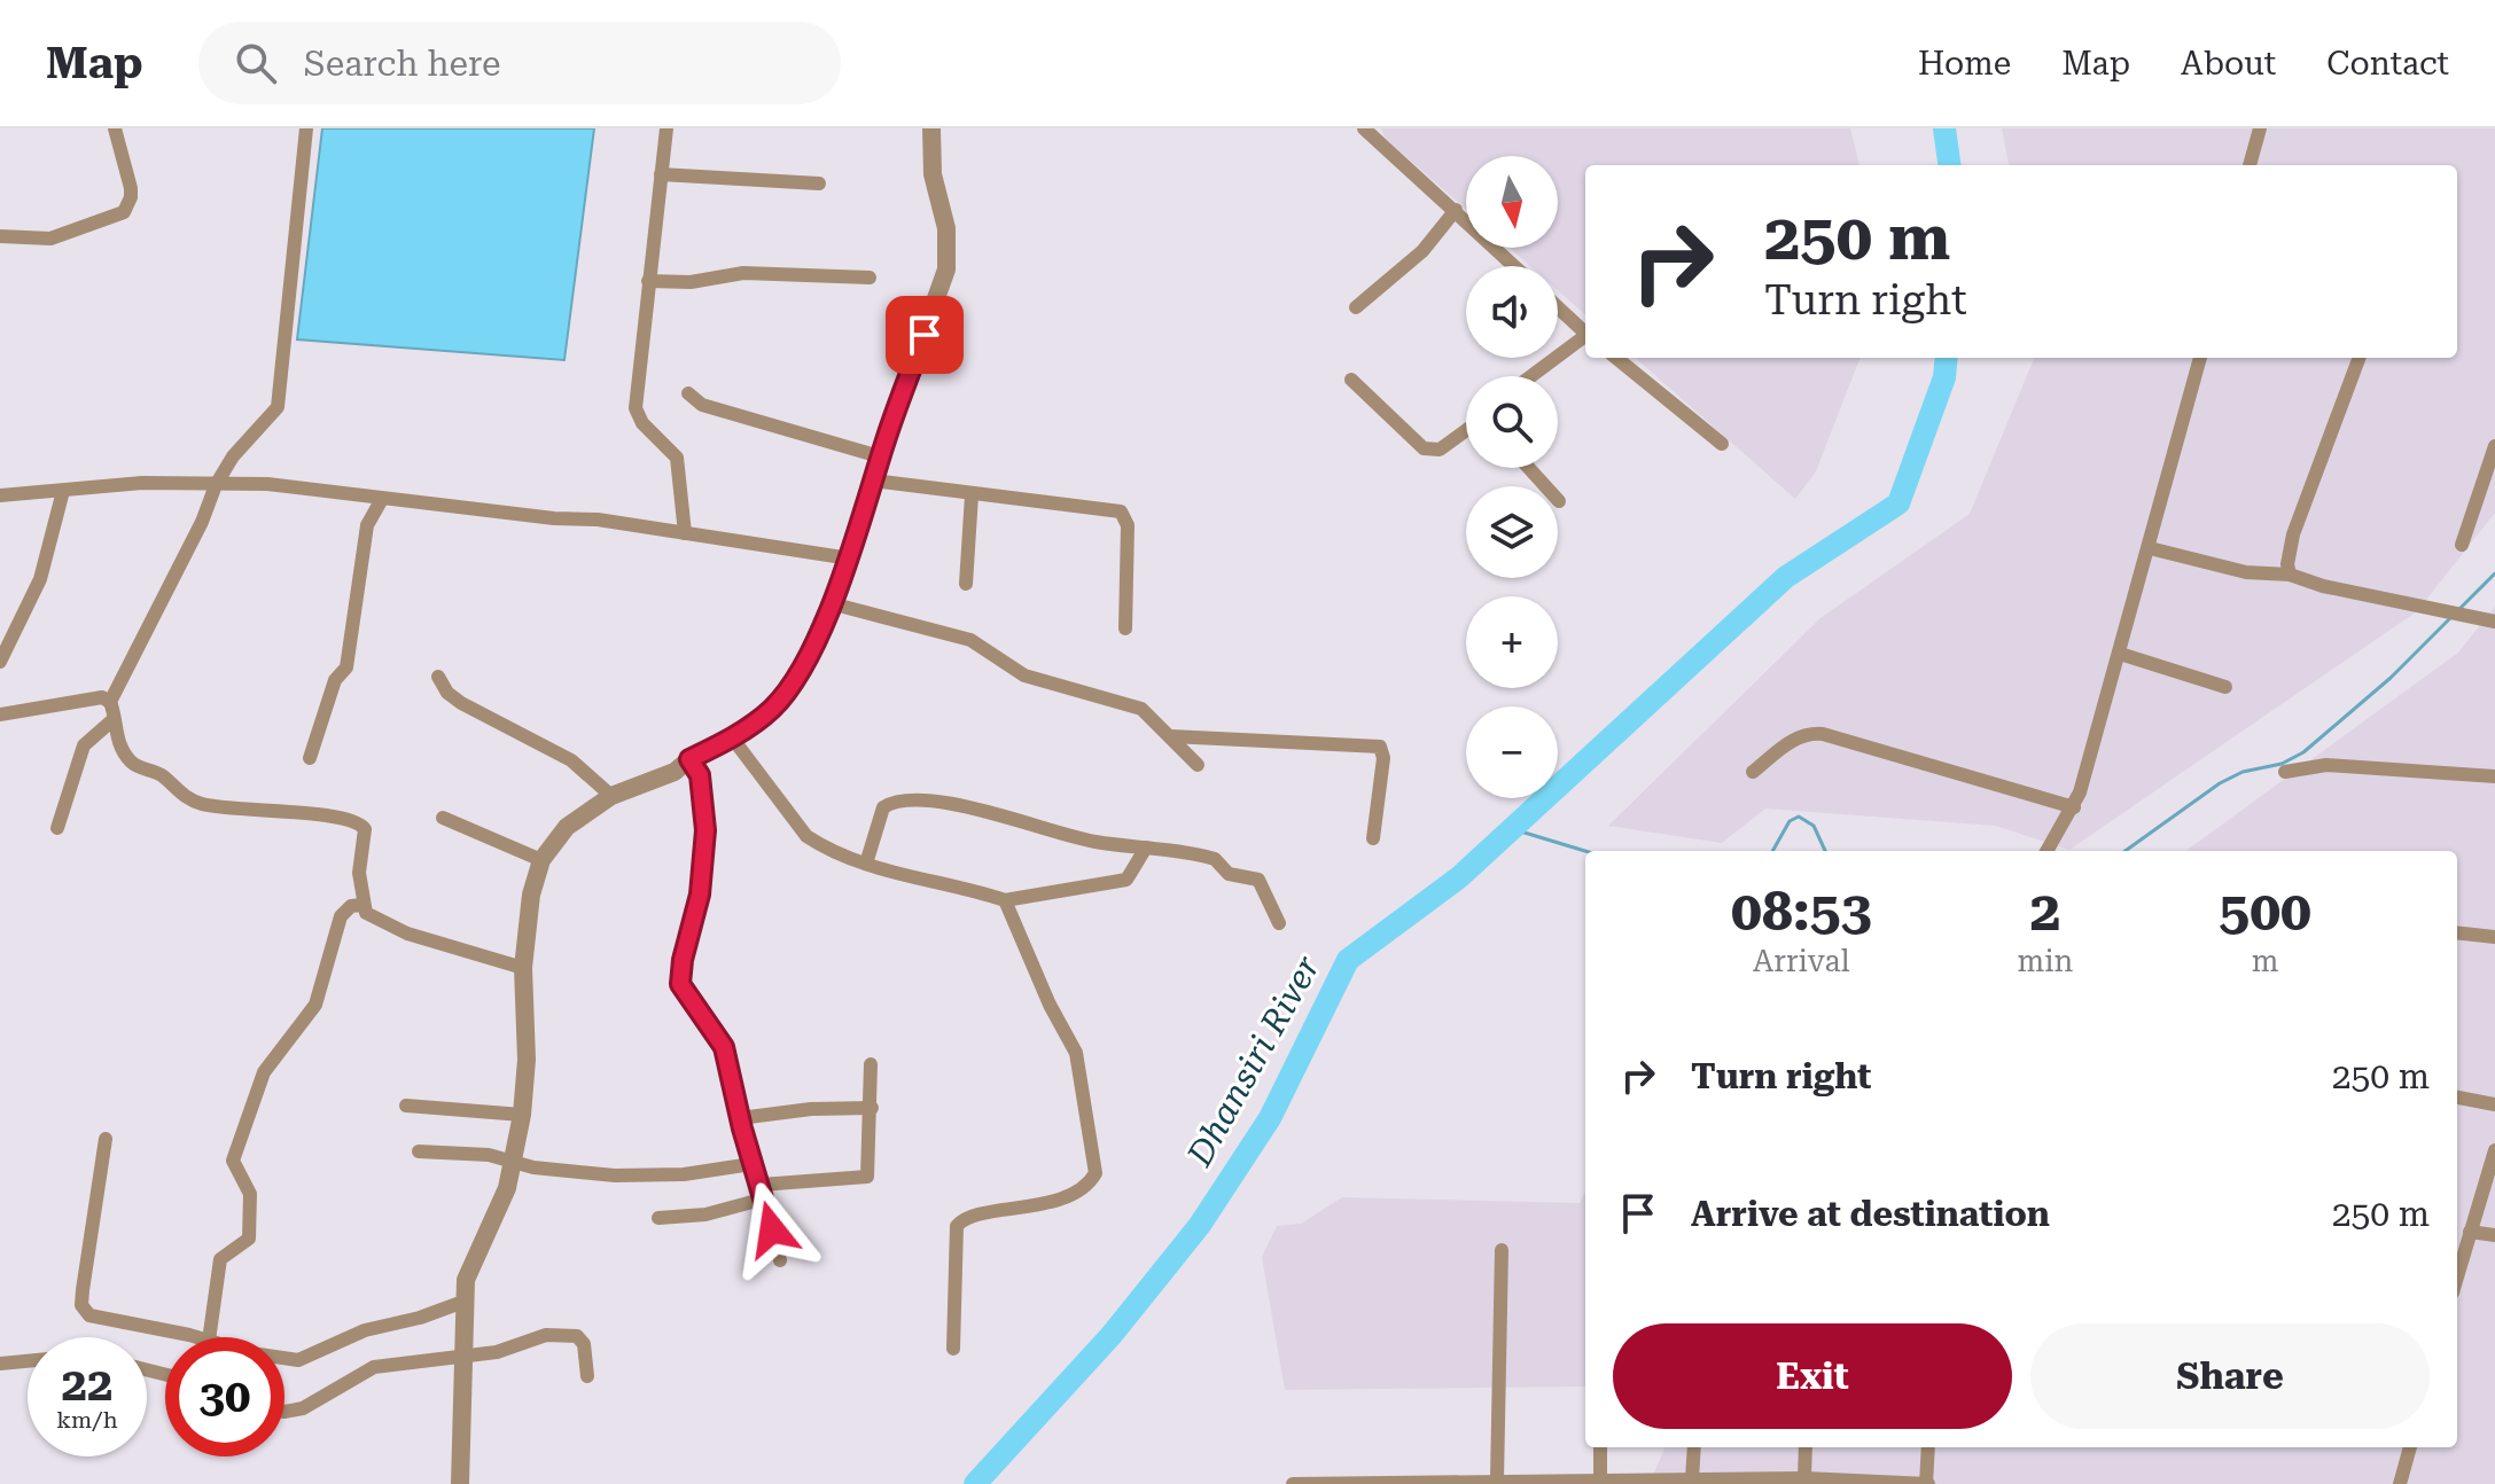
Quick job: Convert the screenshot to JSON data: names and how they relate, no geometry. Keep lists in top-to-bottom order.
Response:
{
  "water": ["Dhansiri River"],
  "north": "bottom",
  "page": {
    "header": "Map",
    "search": "Search here",
    "nav": [
      "Home",
      "Map",
      "About",
      "Contact"
    ],
    "map_buttons": ["+", "−"],
    "turn": ["250 m", "Turn right"],
    "eta": [
      "08:53",
      "Arrival",
      "2",
      "min",
      "500",
      "m"
    ],
    "list": [
      {
        "name": "Turn right",
        "value": "250 m"
      },
      {
        "name": "Arrive at destination",
        "value": "250 m"
      }
    ],
    "buttons": ["Exit", "Share"],
    "speed": "22 km/h",
    "limit": "30"
  }
}
